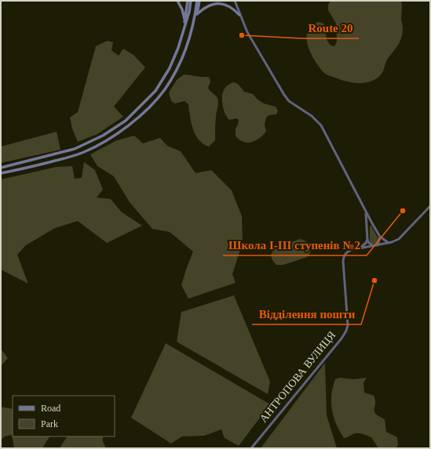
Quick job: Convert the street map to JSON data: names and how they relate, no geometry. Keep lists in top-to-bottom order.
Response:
{
  "streets": {
    "main road": ["АНТРОПОВА ВУЛИЦЯ"]
  },
  "places": ["Route 20", "Школа I-III ступенів №2", "Відділення пошти"],
  "legend": ["Road", "Park"]
}
